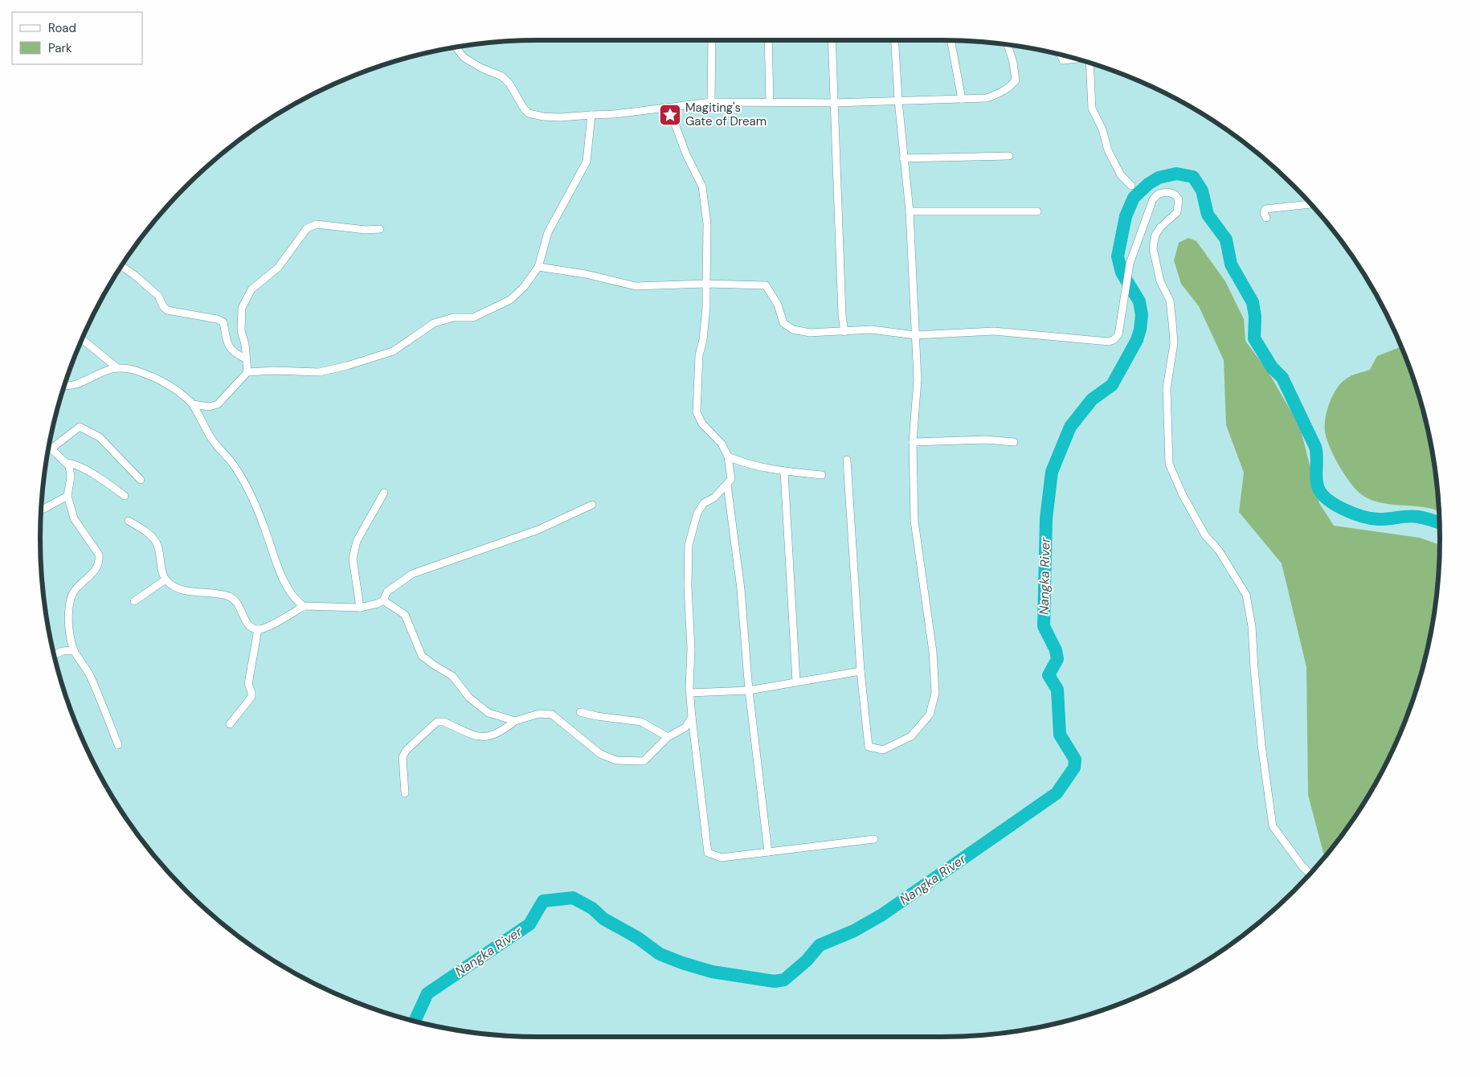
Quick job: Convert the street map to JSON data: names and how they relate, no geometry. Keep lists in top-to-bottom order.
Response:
{
  "water": ["Nangka River"],
  "places": {
    "place": ["Magiting's Gate of Dream"]
  },
  "legend": ["Road", "Park"]
}
